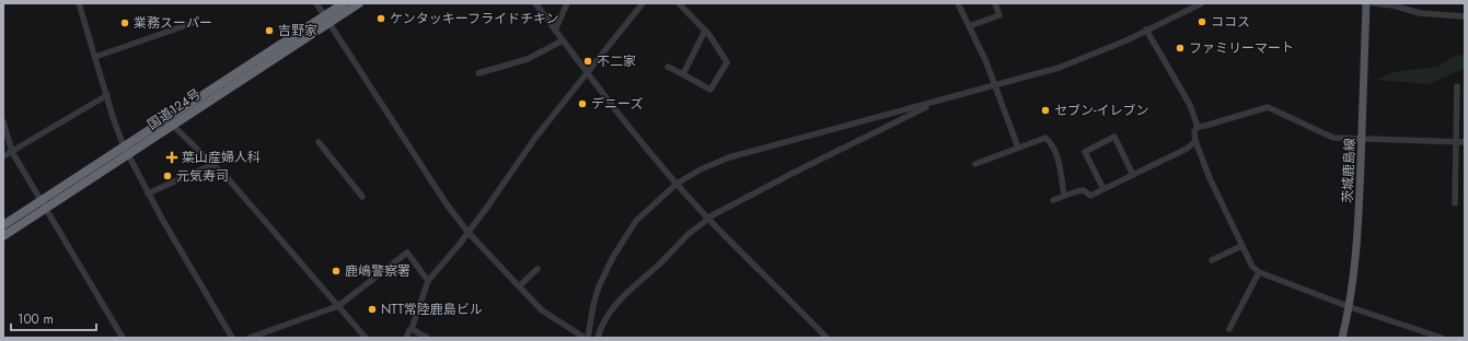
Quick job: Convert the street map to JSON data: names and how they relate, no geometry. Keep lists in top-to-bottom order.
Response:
{
  "streets": {
    "highway": ["国道124号"],
    "main road": ["茨城鹿島線"]
  },
  "places": {
    "other": [
      "ケンタッキーフライドチキン",
      "ココス",
      "業務スーパー",
      "吉野家",
      "ファミリーマート",
      "不二家",
      "デニーズ",
      "セブン-イレブン",
      "元気寿司",
      "鹿嶋警察署",
      "NTT常陸鹿島ビル"
    ],
    "health": ["葉山産婦人科"]
  },
  "scale_bar": "100 m"
}
